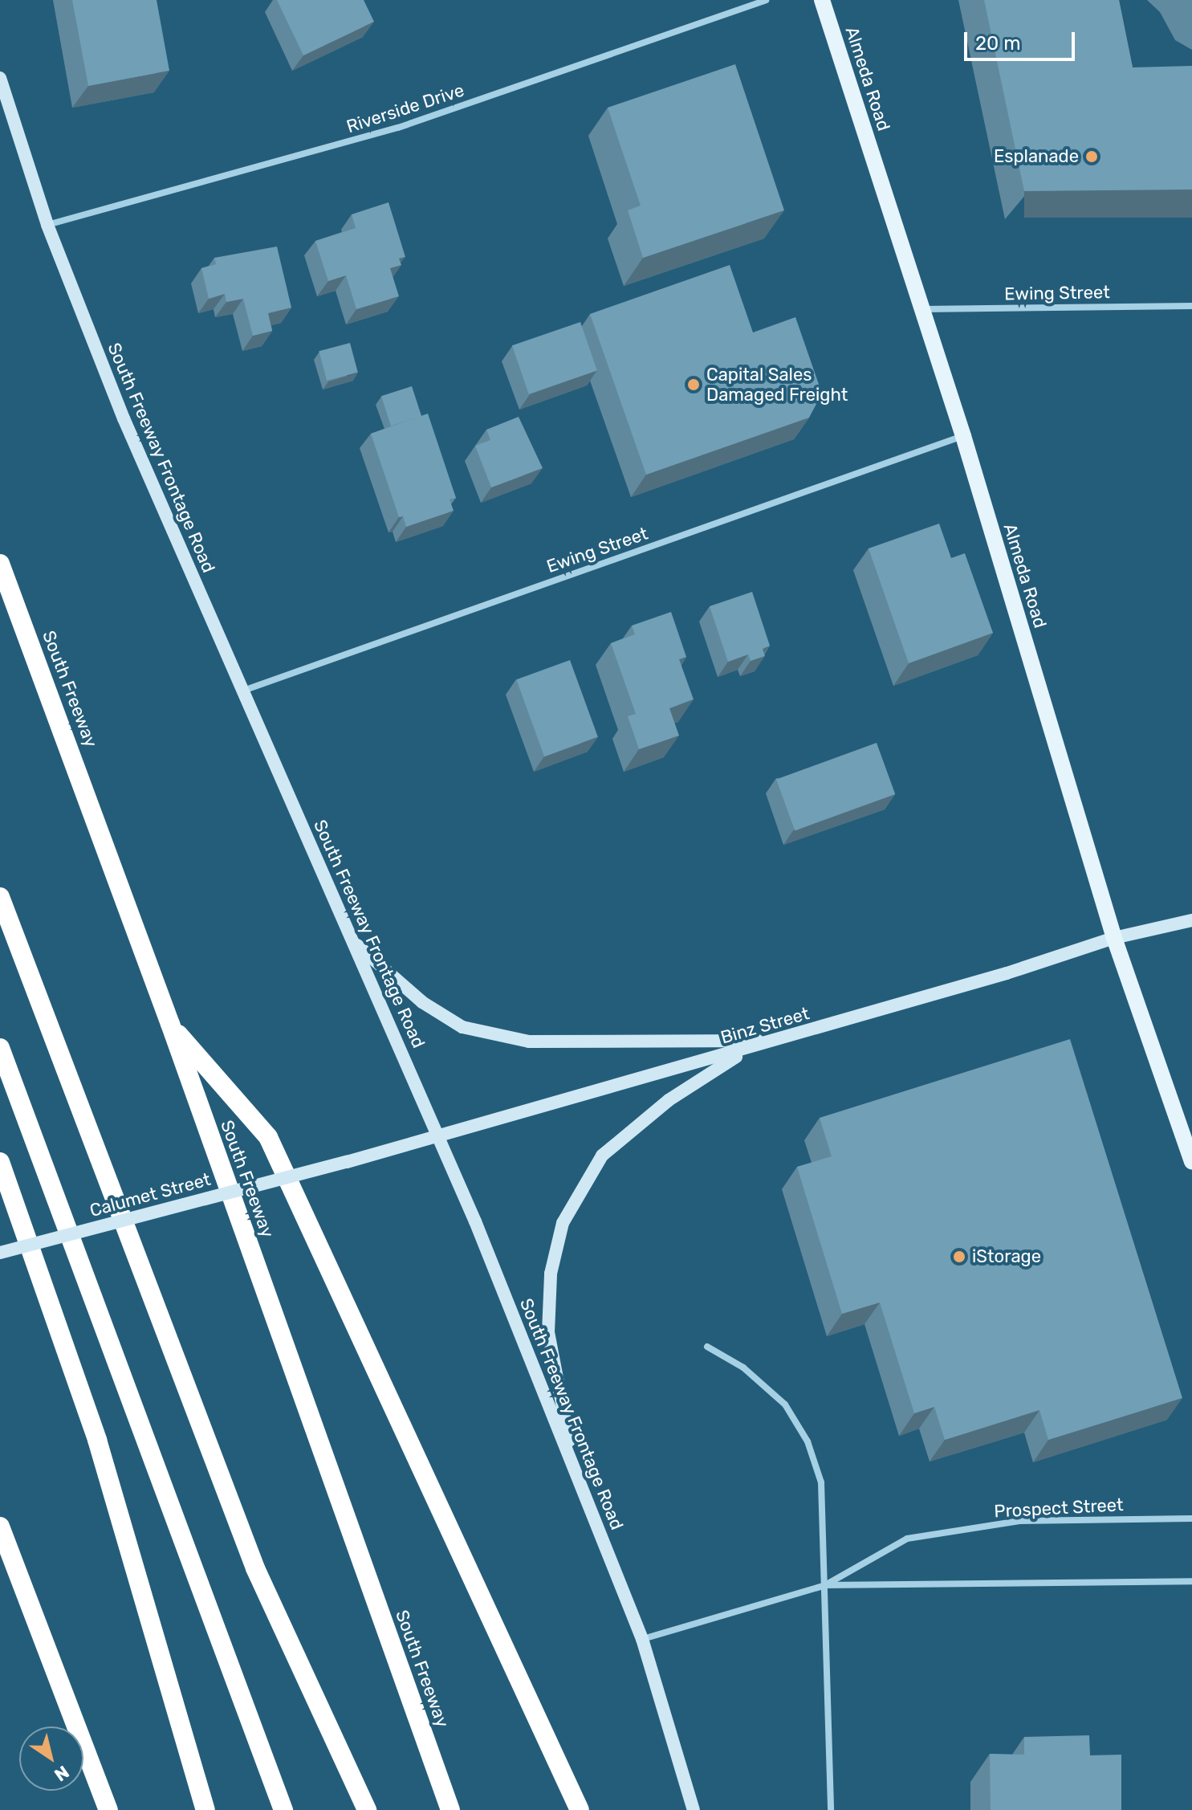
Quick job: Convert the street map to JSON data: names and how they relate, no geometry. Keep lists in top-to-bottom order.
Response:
{
  "streets": {
    "highway": ["South Freeway"],
    "main road": [
      "Almeda Road",
      "South Freeway Frontage Road",
      "Binz Street",
      "Calumet Street"
    ],
    "street": ["Riverside Drive", "Ewing Street", "Prospect Street"]
  },
  "crossings": [
    ["Almeda Road", "Ewing Street"],
    ["Almeda Road", "Binz Street"],
    ["Riverside Drive", "South Freeway Frontage Road"],
    ["Ewing Street", "South Freeway Frontage Road"],
    ["South Freeway Frontage Road", "Binz Street"],
    ["South Freeway Frontage Road", "Prospect Street"],
    ["Binz Street", "Calumet Street"]
  ],
  "places": ["Esplanade", "Capital Sales Damaged Freight", "iStorage"],
  "scale_bar": "20 m",
  "north": "bottom right"
}
